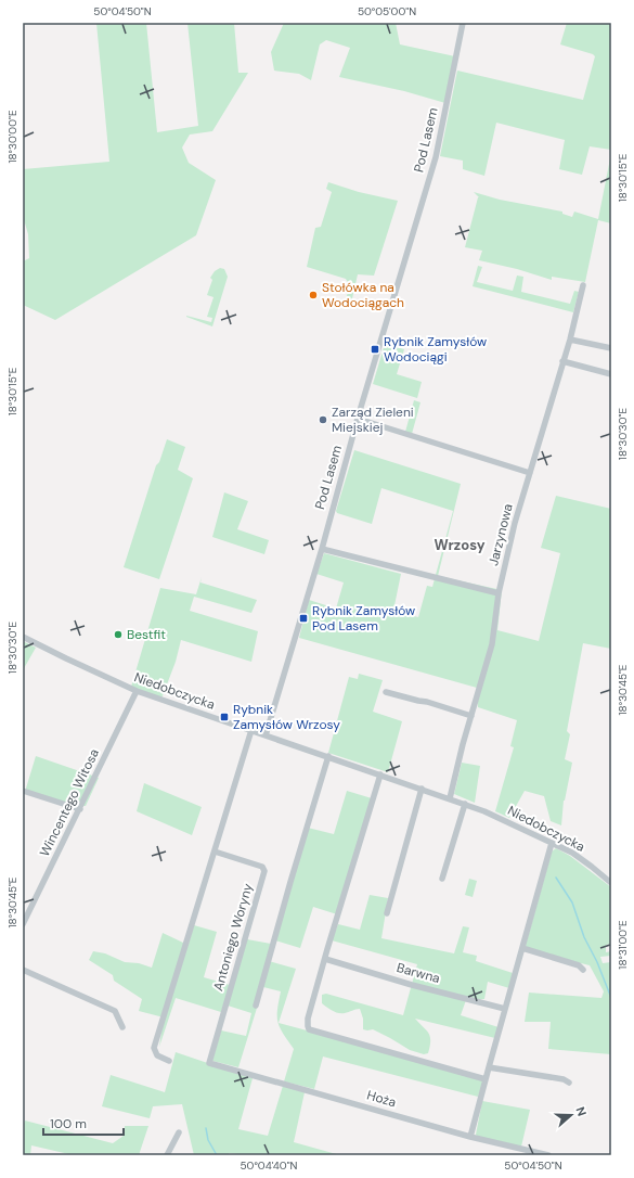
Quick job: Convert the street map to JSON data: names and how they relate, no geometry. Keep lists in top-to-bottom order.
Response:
{
  "streets": {
    "street": [
      "Pod Lasem",
      "Jarzynowa",
      "Niedobczycka",
      "Wincentego Witosa",
      "Antoniego Woryny",
      "Barwna",
      "Hoża"
    ]
  },
  "crossings": [
    ["Pod Lasem", "Niedobczycka"],
    ["Jarzynowa", "Niedobczycka"],
    ["Niedobczycka", "Wincentego Witosa"],
    ["Antoniego Woryny", "Hoża"]
  ],
  "districts": ["Wrzosy"],
  "places": {
    "other": ["Stołówka na Wodociągach", "Zarząd Zieleni Miejskiej", "Bestfit"],
    "transit": ["Rybnik Zamysłów Wodociągi", "Rybnik Zamysłów Pod Lasem", "Rybnik Zamysłów Wrzosy"]
  },
  "scale_bar": "100 m",
  "north": "right",
  "coordinates": [
    "50°04'50\"N",
    "50°05'00\"N",
    "18°30'00\"E",
    "18°30'15\"E",
    "18°30'30\"E",
    "18°30'45\"E",
    "18°31'00\"E",
    "50°04'40\"N"
  ]
}
